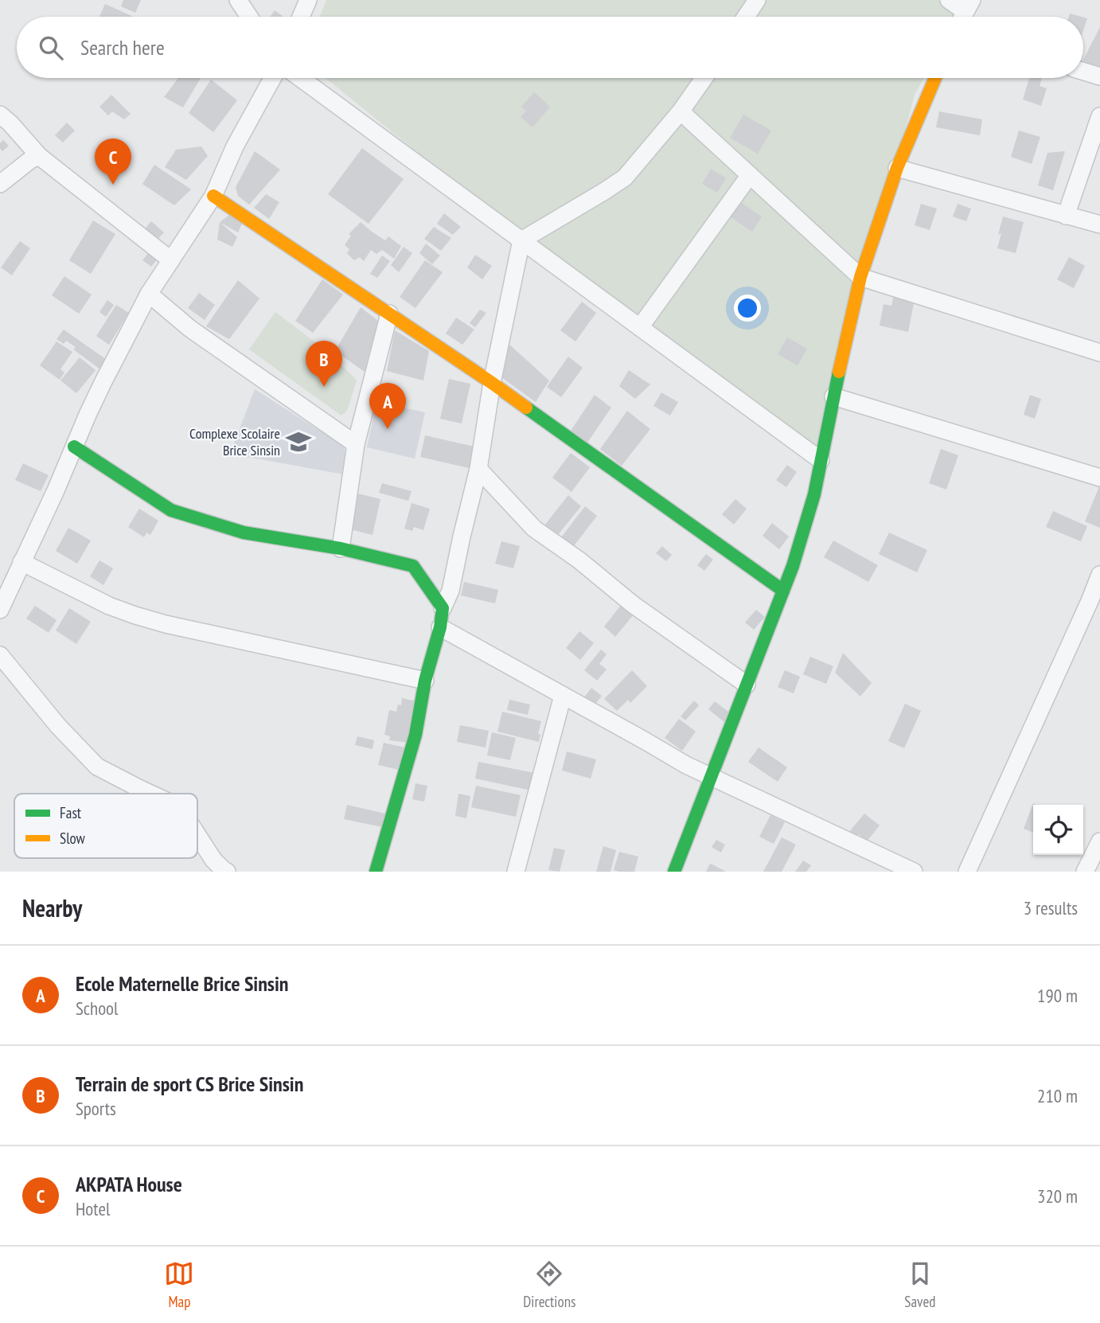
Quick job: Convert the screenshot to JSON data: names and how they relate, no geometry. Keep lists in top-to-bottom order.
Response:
{
  "places": {
    "school or university": ["Complexe Scolaire Brice Sinsin"]
  },
  "legend": ["Fast", "Slow"],
  "page": {
    "search": "Search here",
    "pins": ["C", "B", "A"],
    "heading": ["Nearby", "3 results"],
    "list": [
      {
        "mark": "A",
        "name": "Ecole Maternelle Brice Sinsin",
        "note": "School",
        "value": "190 m"
      },
      {
        "mark": "B",
        "name": "Terrain de sport CS Brice Sinsin",
        "note": "Sports",
        "value": "210 m"
      },
      {
        "mark": "C",
        "name": "AKPATA House",
        "note": "Hotel",
        "value": "320 m"
      }
    ],
    "nav": ["Map", "Directions", "Saved"]
  }
}
